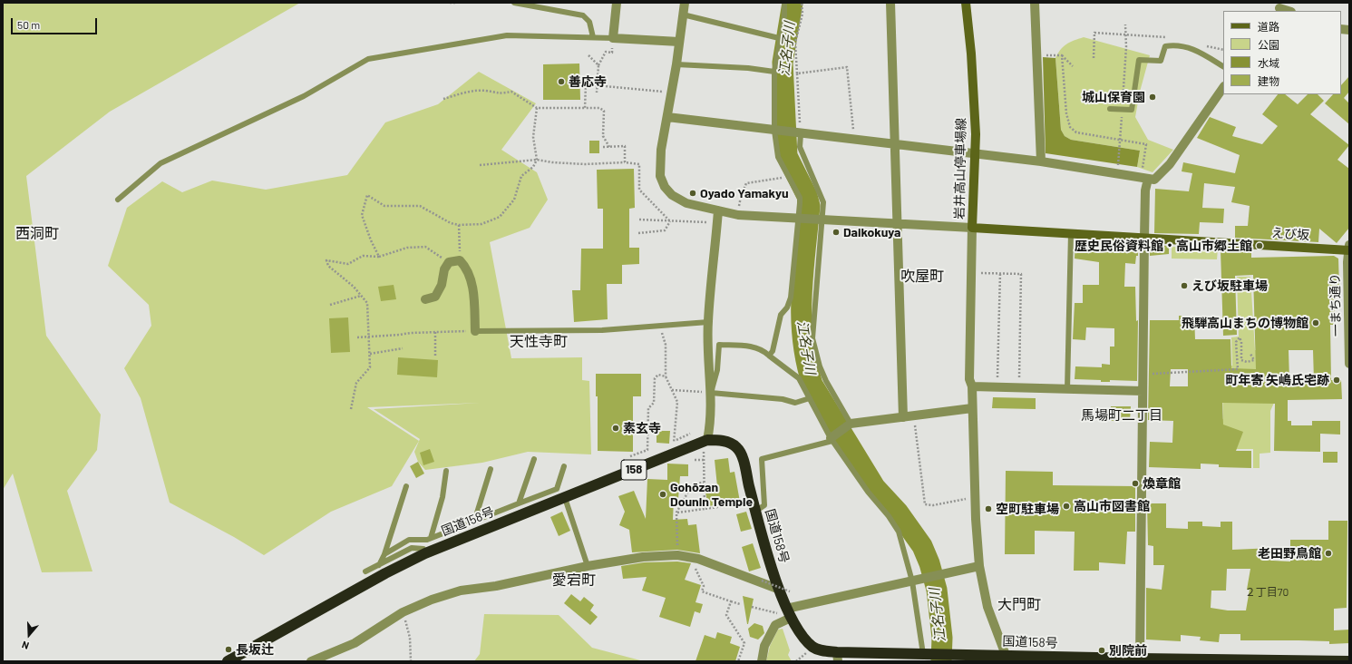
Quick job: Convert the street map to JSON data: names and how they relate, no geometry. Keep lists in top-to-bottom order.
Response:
{
  "streets": {
    "highway": ["158", "国道158号"],
    "main road": ["岩井高山停車場線", "えび坂"],
    "street": ["一まち通り"]
  },
  "crossings": [
    ["岩井高山停車場線", "えび坂"],
    ["えび坂", "一まち通り"]
  ],
  "districts": [
    "西洞町",
    "吹屋町",
    "天性寺町",
    "馬場町二丁目",
    "愛宕町",
    "大門町"
  ],
  "water": ["江名子川"],
  "places": [
    "善応寺",
    "城山保育園",
    "Oyado Yamakyu",
    "Daikokuya",
    "歴史民俗資料館・高山市郷土館",
    "えび坂駐車場",
    "飛騨高山まちの博物館",
    "町年寄 矢嶋氏宅跡",
    "素玄寺",
    "煥章館",
    "Gohōzan Dounin Temple",
    "高山市図書館",
    "空町駐車場",
    "老田野鳥館",
    "長坂辻",
    "別院前"
  ],
  "house_numbers": ["２丁目70"],
  "legend": [
    "道路",
    "公園",
    "水域",
    "建物"
  ],
  "scale_bar": "50 m",
  "north": "bottom"
}
